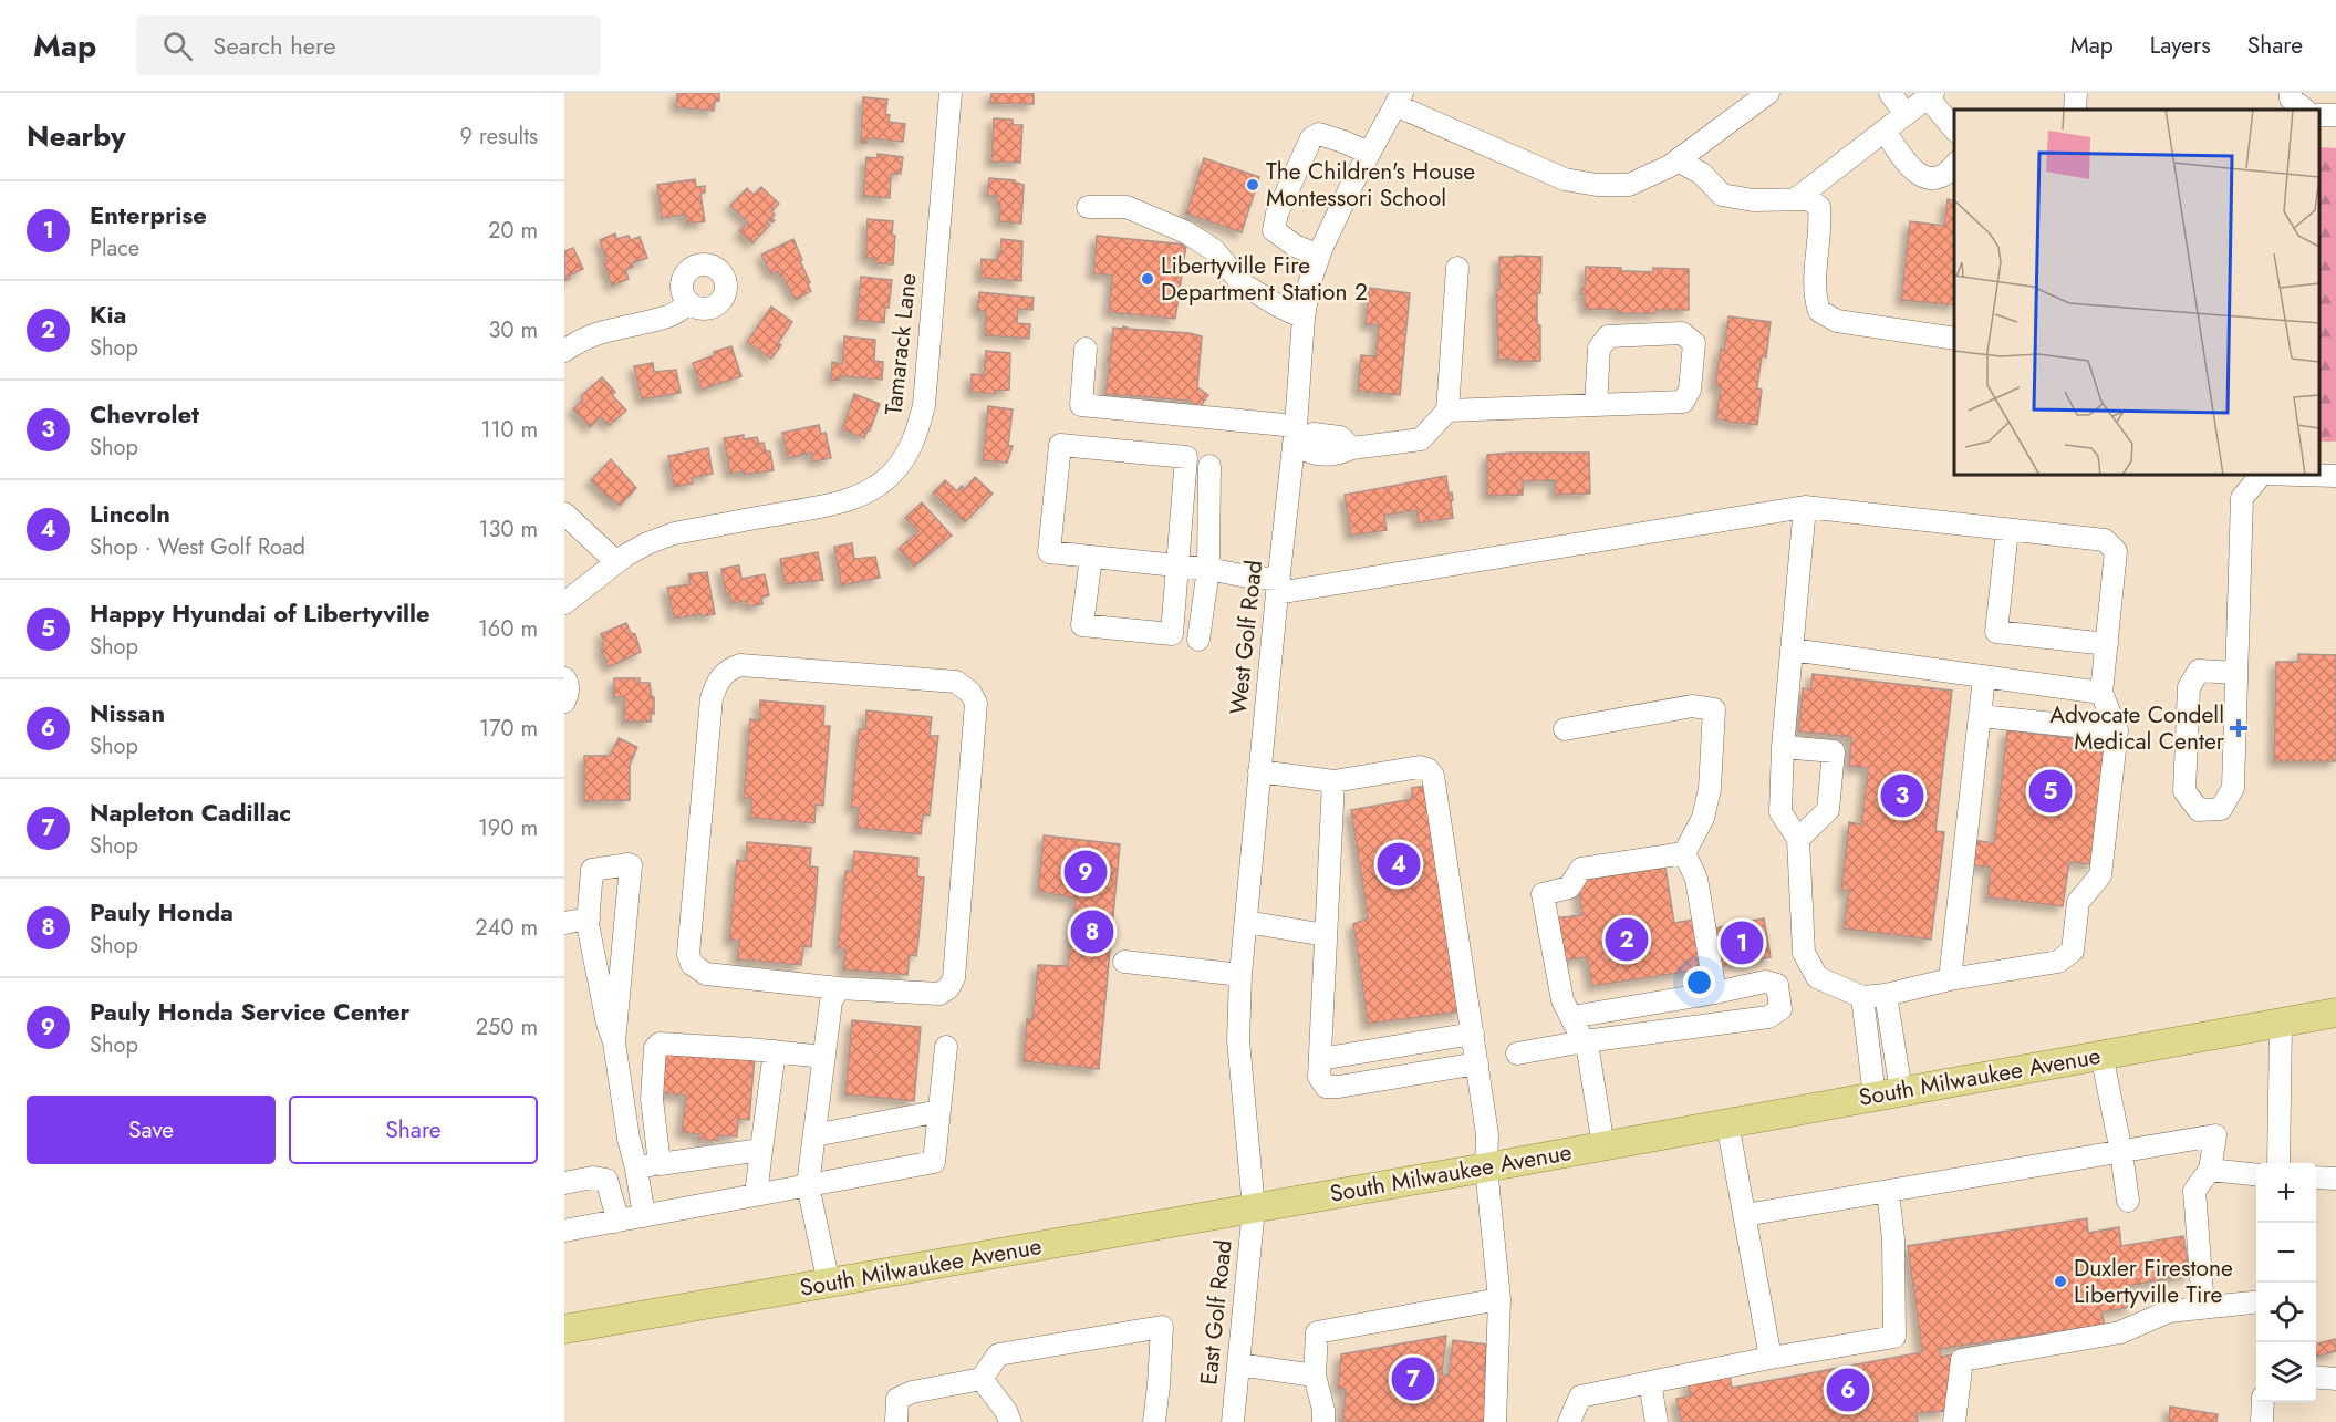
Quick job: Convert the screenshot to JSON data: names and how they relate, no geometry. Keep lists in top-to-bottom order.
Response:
{
  "streets": {
    "main road": ["South Milwaukee Avenue"],
    "street": ["Tamarack Lane", "West Golf Road", "East Golf Road"]
  },
  "crossings": [
    ["West Golf Road", "South Milwaukee Avenue"],
    ["West Golf Road", "East Golf Road"],
    ["South Milwaukee Avenue", "East Golf Road"]
  ],
  "places": {
    "other": ["The Children's House Montessori School", "Libertyville Fire Department Station 2", "Duxler Firestone Libertyville Tire"],
    "health": ["Advocate Condell Medical Center"]
  },
  "page": {
    "header": "Map",
    "search": "Search here",
    "nav": ["Map", "Layers", "Share"],
    "heading": ["Nearby", "9 results"],
    "list": [
      {
        "mark": "1",
        "name": "Enterprise",
        "note": "Place",
        "value": "20 m"
      },
      {
        "mark": "2",
        "name": "Kia",
        "note": "Shop",
        "value": "30 m"
      },
      {
        "mark": "3",
        "name": "Chevrolet",
        "note": "Shop",
        "value": "110 m"
      },
      {
        "mark": "4",
        "name": "Lincoln",
        "note": "Shop · West Golf Road",
        "value": "130 m"
      },
      {
        "mark": "5",
        "name": "Happy Hyundai of Libertyville",
        "note": "Shop",
        "value": "160 m"
      },
      {
        "mark": "6",
        "name": "Nissan",
        "note": "Shop",
        "value": "170 m"
      },
      {
        "mark": "7",
        "name": "Napleton Cadillac",
        "note": "Shop",
        "value": "190 m"
      },
      {
        "mark": "8",
        "name": "Pauly Honda",
        "note": "Shop",
        "value": "240 m"
      },
      {
        "mark": "9",
        "name": "Pauly Honda Service Center",
        "note": "Shop",
        "value": "250 m"
      }
    ],
    "pins": [
      "5",
      "3",
      "4",
      "9",
      "8",
      "2",
      "1",
      "7",
      "6"
    ],
    "buttons": ["Save", "Share"],
    "map_buttons": ["+", "−"]
  }
}
